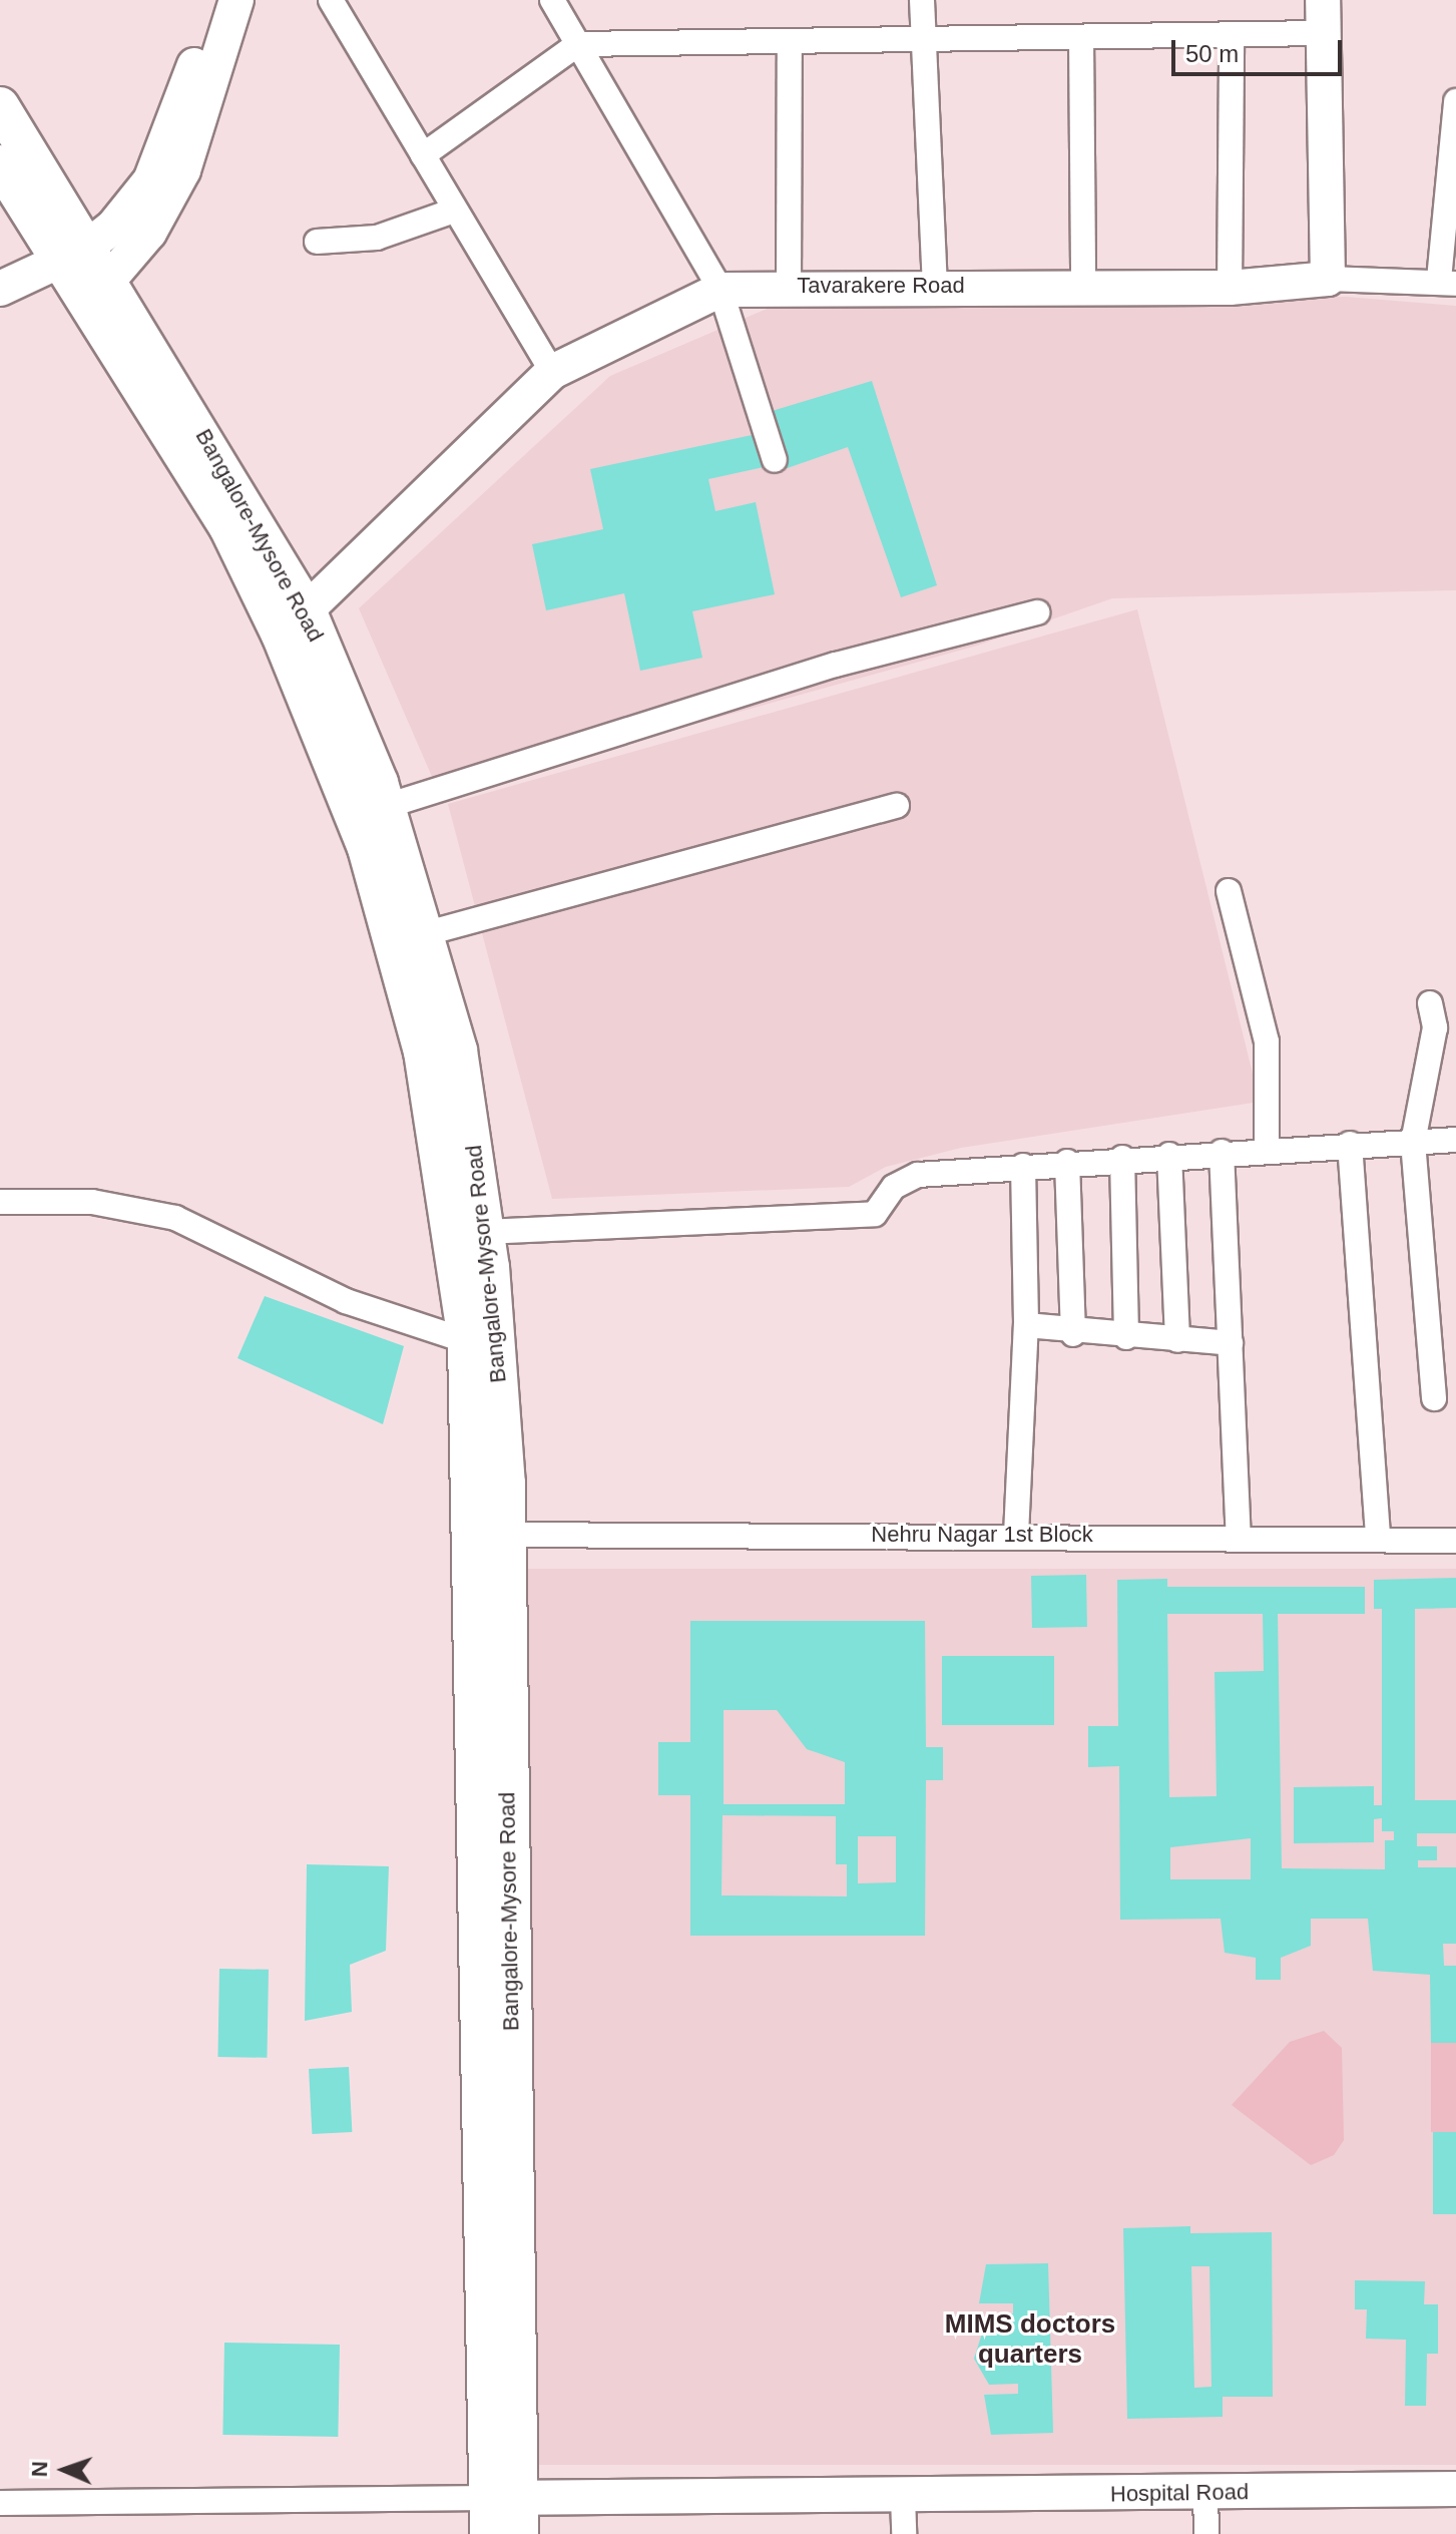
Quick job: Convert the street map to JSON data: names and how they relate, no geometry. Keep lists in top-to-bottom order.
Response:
{
  "streets": {
    "main road": ["Bangalore-Mysore Road"],
    "street": ["Tavarakere Road", "Nehru Nagar 1st Block", "Hospital Road"]
  },
  "crossings": [
    ["Tavarakere Road", "Bangalore-Mysore Road"],
    ["Bangalore-Mysore Road", "Nehru Nagar 1st Block"],
    ["Bangalore-Mysore Road", "Hospital Road"]
  ],
  "districts": ["MIMS doctors quarters"],
  "scale_bar": "50 m",
  "north": "left"
}
